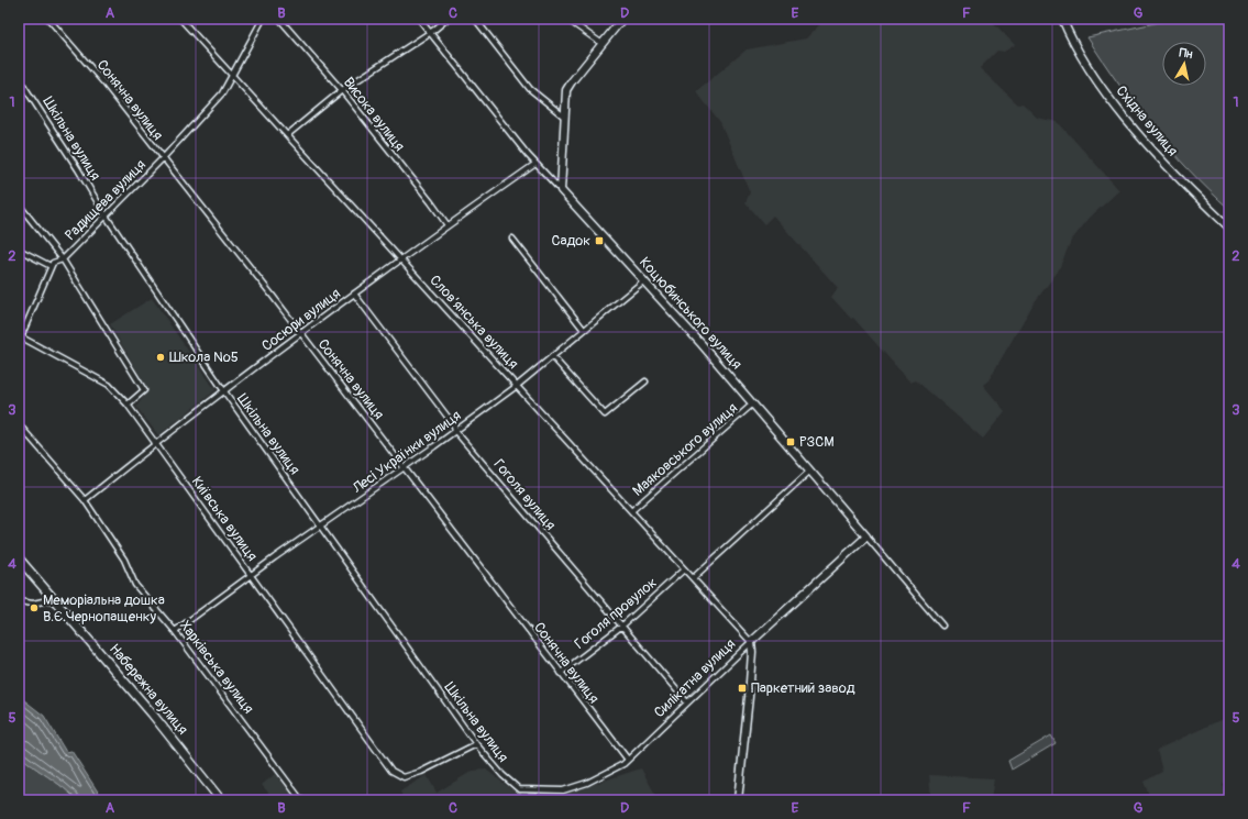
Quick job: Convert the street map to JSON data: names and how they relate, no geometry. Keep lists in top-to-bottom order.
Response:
{
  "streets": {
    "main road": ["Набережна вулиця"],
    "street": [
      "Сонячна вулиця",
      "Висока вулиця",
      "Східна вулиця",
      "Шкільна вулиця",
      "Радищева вулиця",
      "Коцюбинського вулиця",
      "Сосюри вулиця",
      "Слов’янська вулиця",
      "Маяковського вулиця",
      "Лесі Українки вулиця",
      "Гоголя вулиця",
      "Київська вулиця",
      "Гоголя провулок",
      "Харківська вулиця",
      "Силікатна вулиця"
    ]
  },
  "crossings": [
    ["Сонячна вулиця", "Радищева вулиця"],
    ["Сонячна вулиця", "Сосюри вулиця"],
    ["Сонячна вулиця", "Лесі Українки вулиця"],
    ["Сонячна вулиця", "Гоголя провулок"],
    ["Сонячна вулиця", "Силікатна вулиця"],
    ["Висока вулиця", "Сосюри вулиця"],
    ["Шкільна вулиця", "Радищева вулиця"],
    ["Шкільна вулиця", "Сосюри вулиця"],
    ["Шкільна вулиця", "Лесі Українки вулиця"],
    ["Шкільна вулиця", "Київська вулиця"],
    ["Шкільна вулиця", "Силікатна вулиця"],
    ["Радищева вулиця", "Слов’янська вулиця"],
    ["Коцюбинського вулиця", "Сосюри вулиця"],
    ["Коцюбинського вулиця", "Маяковського вулиця"],
    ["Коцюбинського вулиця", "Лесі Українки вулиця"],
    ["Коцюбинського вулиця", "Силікатна вулиця"],
    ["Сосюри вулиця", "Слов’янська вулиця"],
    ["Сосюри вулиця", "Гоголя вулиця"],
    ["Сосюри вулиця", "Київська вулиця"],
    ["Сосюри вулиця", "Харківська вулиця"],
    ["Слов’янська вулиця", "Маяковського вулиця"],
    ["Слов’янська вулиця", "Лесі Українки вулиця"],
    ["Слов’янська вулиця", "Гоголя провулок"],
    ["Слов’янська вулиця", "Силікатна вулиця"],
    ["Лесі Українки вулиця", "Гоголя вулиця"],
    ["Лесі Українки вулиця", "Київська вулиця"],
    ["Лесі Українки вулиця", "Харківська вулиця"],
    ["Гоголя вулиця", "Гоголя провулок"],
    ["Гоголя вулиця", "Силікатна вулиця"]
  ],
  "places": {
    "transit": ["Садок", "РЗСМ", "Паркетний завод"],
    "other": ["Школа №5", "Меморіальна дошка В.Є.Чернопащенку"]
  },
  "north": "top",
  "grid": {
    "columns": [
      "A",
      "B",
      "C",
      "D",
      "E",
      "F",
      "G"
    ],
    "rows": [
      "1",
      "2",
      "3",
      "4",
      "5"
    ]
  }
}
